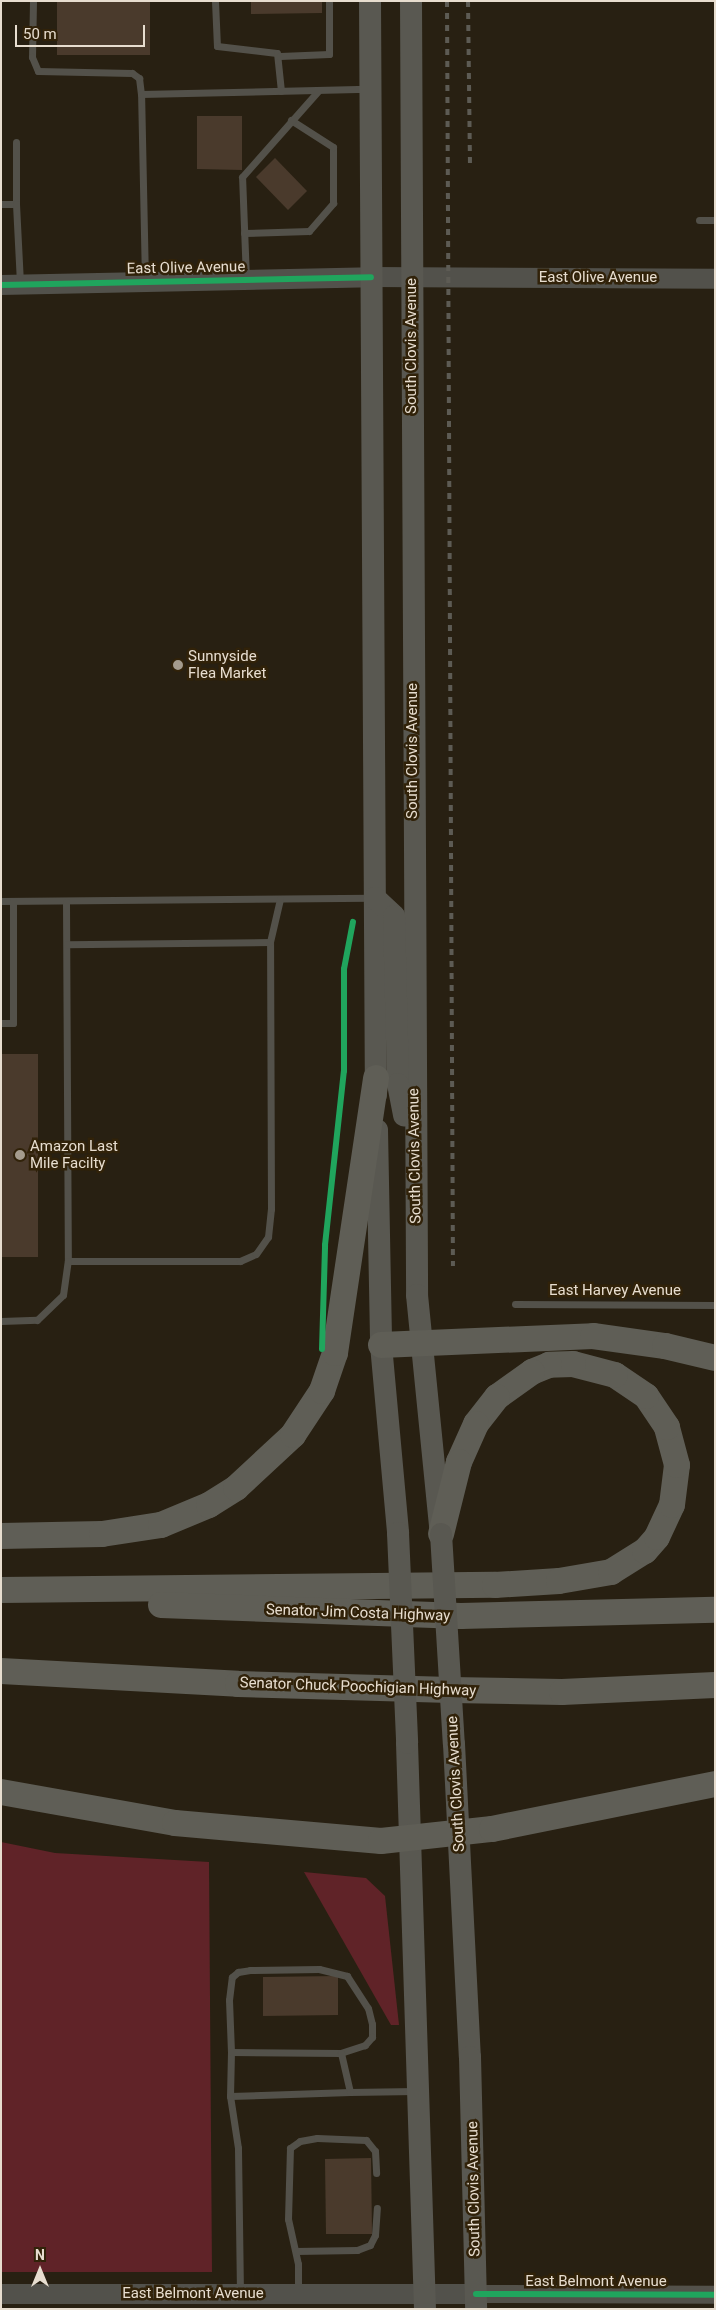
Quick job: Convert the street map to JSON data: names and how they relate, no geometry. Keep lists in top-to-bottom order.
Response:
{
  "streets": {
    "highway": ["Senator Jim Costa Highway", "Senator Chuck Poochigian Highway"],
    "main road": ["East Olive Avenue", "South Clovis Avenue", "East Belmont Avenue"],
    "lane": ["East Harvey Avenue"]
  },
  "crossings": [
    ["East Olive Avenue", "South Clovis Avenue"],
    ["South Clovis Avenue", "East Belmont Avenue"]
  ],
  "places": ["Sunnyside Flea Market", "Amazon Last Mile Facilty"],
  "scale_bar": "50 m",
  "north": "top"
}
